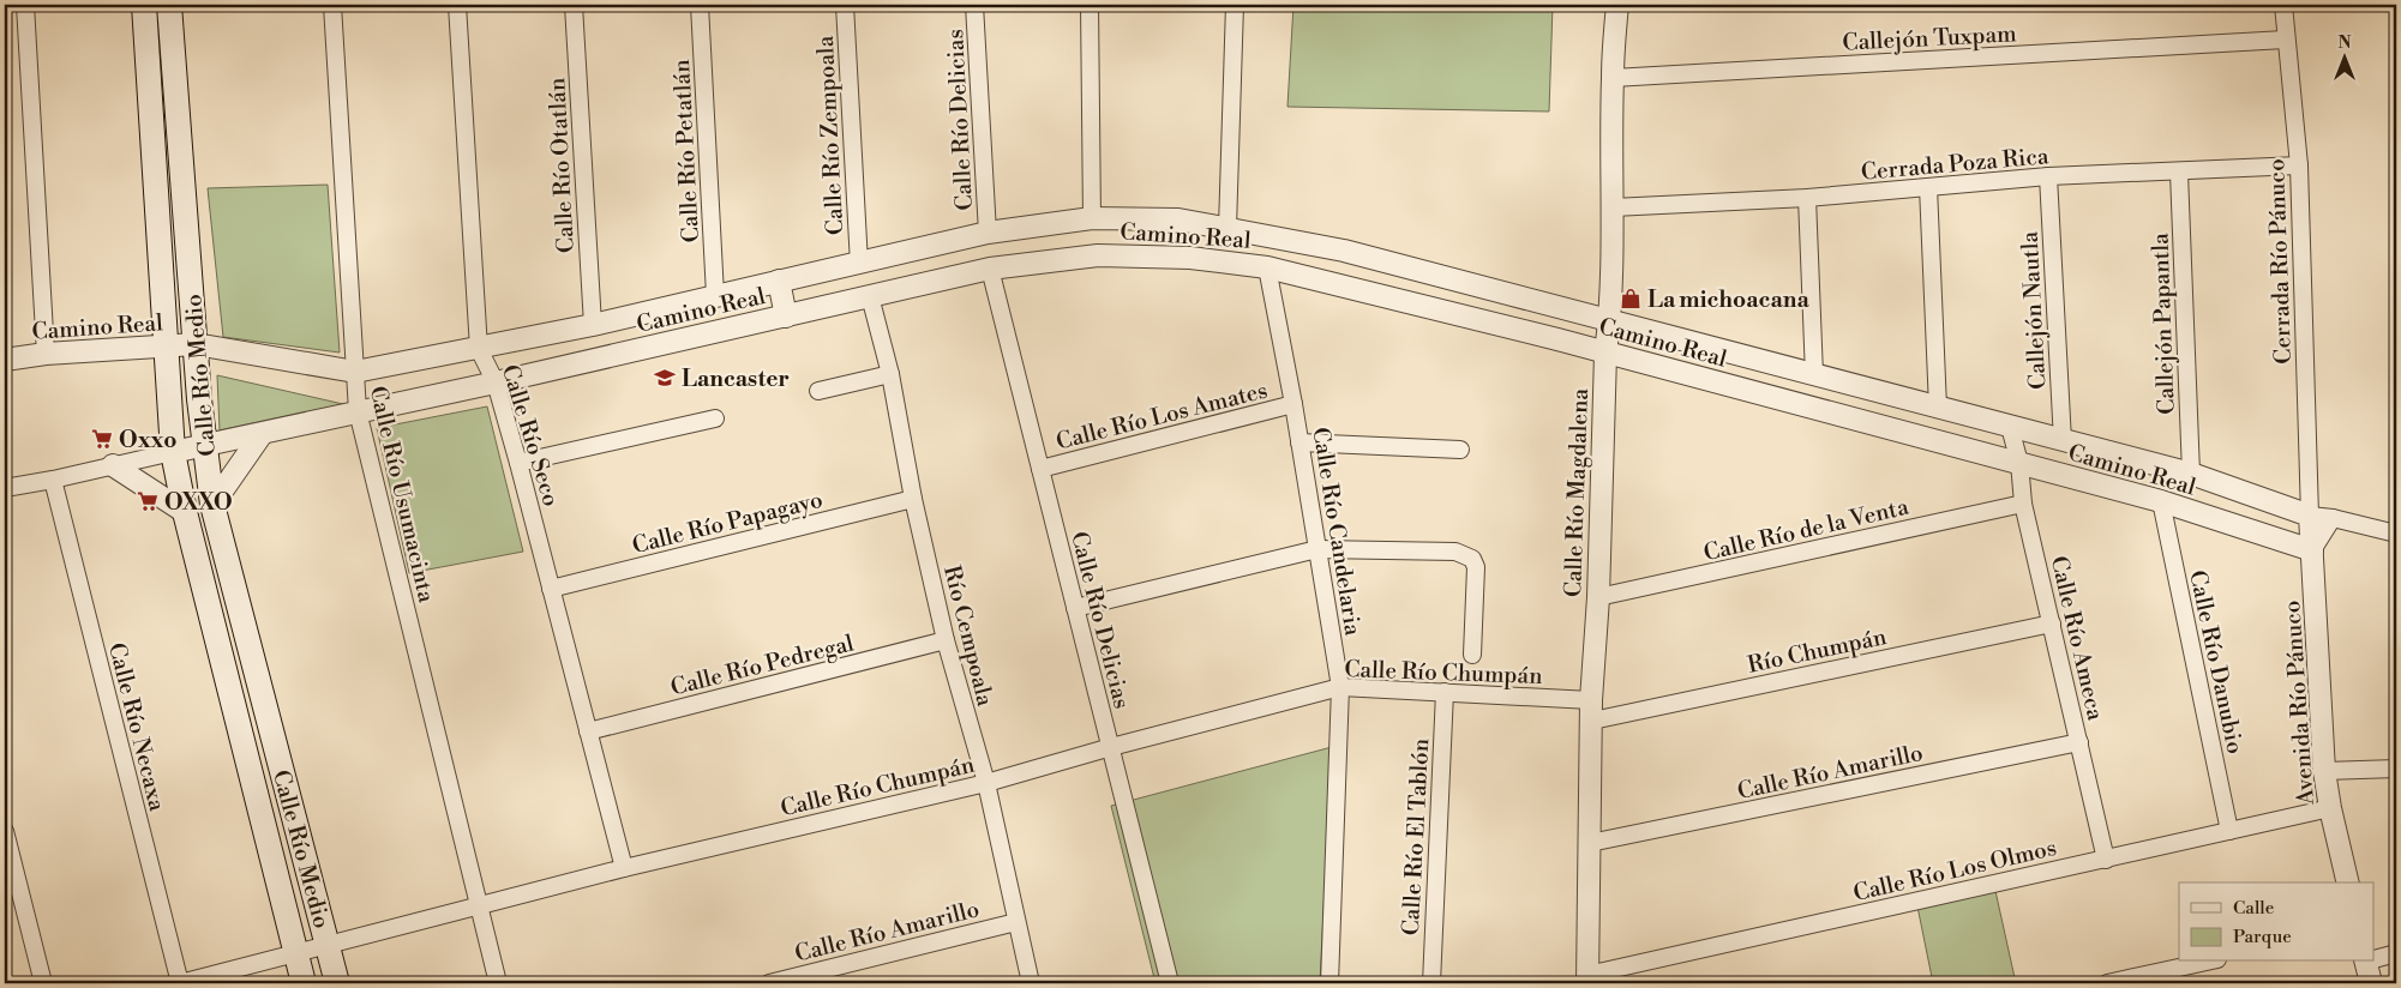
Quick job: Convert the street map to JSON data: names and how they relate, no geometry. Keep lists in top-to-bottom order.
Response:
{
  "streets": {
    "main road": ["Calle Río Medio"],
    "street": [
      "Callejón Tuxpam",
      "Calle Río Delicias",
      "Calle Río Zempoala",
      "Calle Río Petatlán",
      "Cerrada Poza Rica",
      "Calle Río Otatlán",
      "Camino Real",
      "Cerrada Río Pánuco",
      "Callejón Nautla",
      "Callejón Papantla",
      "Calle Río Los Amates",
      "Calle Río Seco",
      "Calle Río Magdalena",
      "Calle Río Usumacinta",
      "Calle Río Papagayo",
      "Calle Río de la Venta",
      "Calle Río Candelaria",
      "Río Cempoala",
      "Calle Río Ameca",
      "Río Chumpán",
      "Calle Río Danubio",
      "Calle Río Pedregal",
      "Calle Río Chumpán",
      "Avenida Río Pánuco",
      "Calle Río Necaxa",
      "Calle Río Amarillo",
      "Calle Río El Tablón",
      "Calle Río Los Olmos"
    ]
  },
  "crossings": [
    ["Callejón Tuxpam", "Cerrada Río Pánuco"],
    ["Callejón Tuxpam", "Calle Río Magdalena"],
    ["Calle Río Delicias", "Camino Real"],
    ["Calle Río Delicias", "Calle Río Los Amates"],
    ["Calle Río Delicias", "Calle Río Chumpán"],
    ["Calle Río Zempoala", "Camino Real"],
    ["Calle Río Petatlán", "Camino Real"],
    ["Cerrada Poza Rica", "Cerrada Río Pánuco"],
    ["Cerrada Poza Rica", "Callejón Nautla"],
    ["Cerrada Poza Rica", "Callejón Papantla"],
    ["Cerrada Poza Rica", "Calle Río Magdalena"],
    ["Calle Río Otatlán", "Camino Real"],
    ["Camino Real", "Cerrada Río Pánuco"],
    ["Camino Real", "Callejón Nautla"],
    ["Camino Real", "Callejón Papantla"],
    ["Camino Real", "Calle Río Medio"],
    ["Camino Real", "Calle Río Seco"],
    ["Camino Real", "Calle Río Magdalena"],
    ["Camino Real", "Calle Río Usumacinta"],
    ["Camino Real", "Calle Río Candelaria"],
    ["Camino Real", "Río Cempoala"],
    ["Camino Real", "Calle Río Ameca"],
    ["Camino Real", "Calle Río Danubio"],
    ["Camino Real", "Avenida Río Pánuco"],
    ["Camino Real", "Calle Río Necaxa"],
    ["Cerrada Río Pánuco", "Avenida Río Pánuco"],
    ["Calle Río Medio", "Calle Río Chumpán"],
    ["Calle Río Los Amates", "Calle Río Candelaria"],
    ["Calle Río Seco", "Calle Río Papagayo"],
    ["Calle Río Seco", "Calle Río Pedregal"],
    ["Calle Río Seco", "Calle Río Chumpán"],
    ["Calle Río Magdalena", "Calle Río de la Venta"],
    ["Calle Río Magdalena", "Río Chumpán"],
    ["Calle Río Magdalena", "Calle Río Chumpán"],
    ["Calle Río Magdalena", "Calle Río Amarillo"],
    ["Calle Río Magdalena", "Calle Río Los Olmos"],
    ["Calle Río Usumacinta", "Calle Río Chumpán"],
    ["Calle Río Papagayo", "Río Cempoala"],
    ["Calle Río de la Venta", "Calle Río Ameca"],
    ["Calle Río Candelaria", "Calle Río Chumpán"],
    ["Río Cempoala", "Calle Río Pedregal"],
    ["Río Cempoala", "Calle Río Chumpán"],
    ["Río Cempoala", "Calle Río Amarillo"],
    ["Calle Río Ameca", "Río Chumpán"],
    ["Calle Río Ameca", "Calle Río Amarillo"],
    ["Calle Río Ameca", "Calle Río Los Olmos"],
    ["Río Chumpán", "Calle Río Chumpán"],
    ["Calle Río Danubio", "Calle Río Los Olmos"],
    ["Calle Río Chumpán", "Calle Río Necaxa"],
    ["Calle Río Chumpán", "Calle Río El Tablón"],
    ["Avenida Río Pánuco", "Calle Río Los Olmos"]
  ],
  "places": {
    "shop": ["La michoacana"],
    "school or university": ["Lancaster"],
    "supermarket": ["Oxxo", "OXXO"]
  },
  "legend": ["Calle", "Parque"],
  "north": "top"
}
